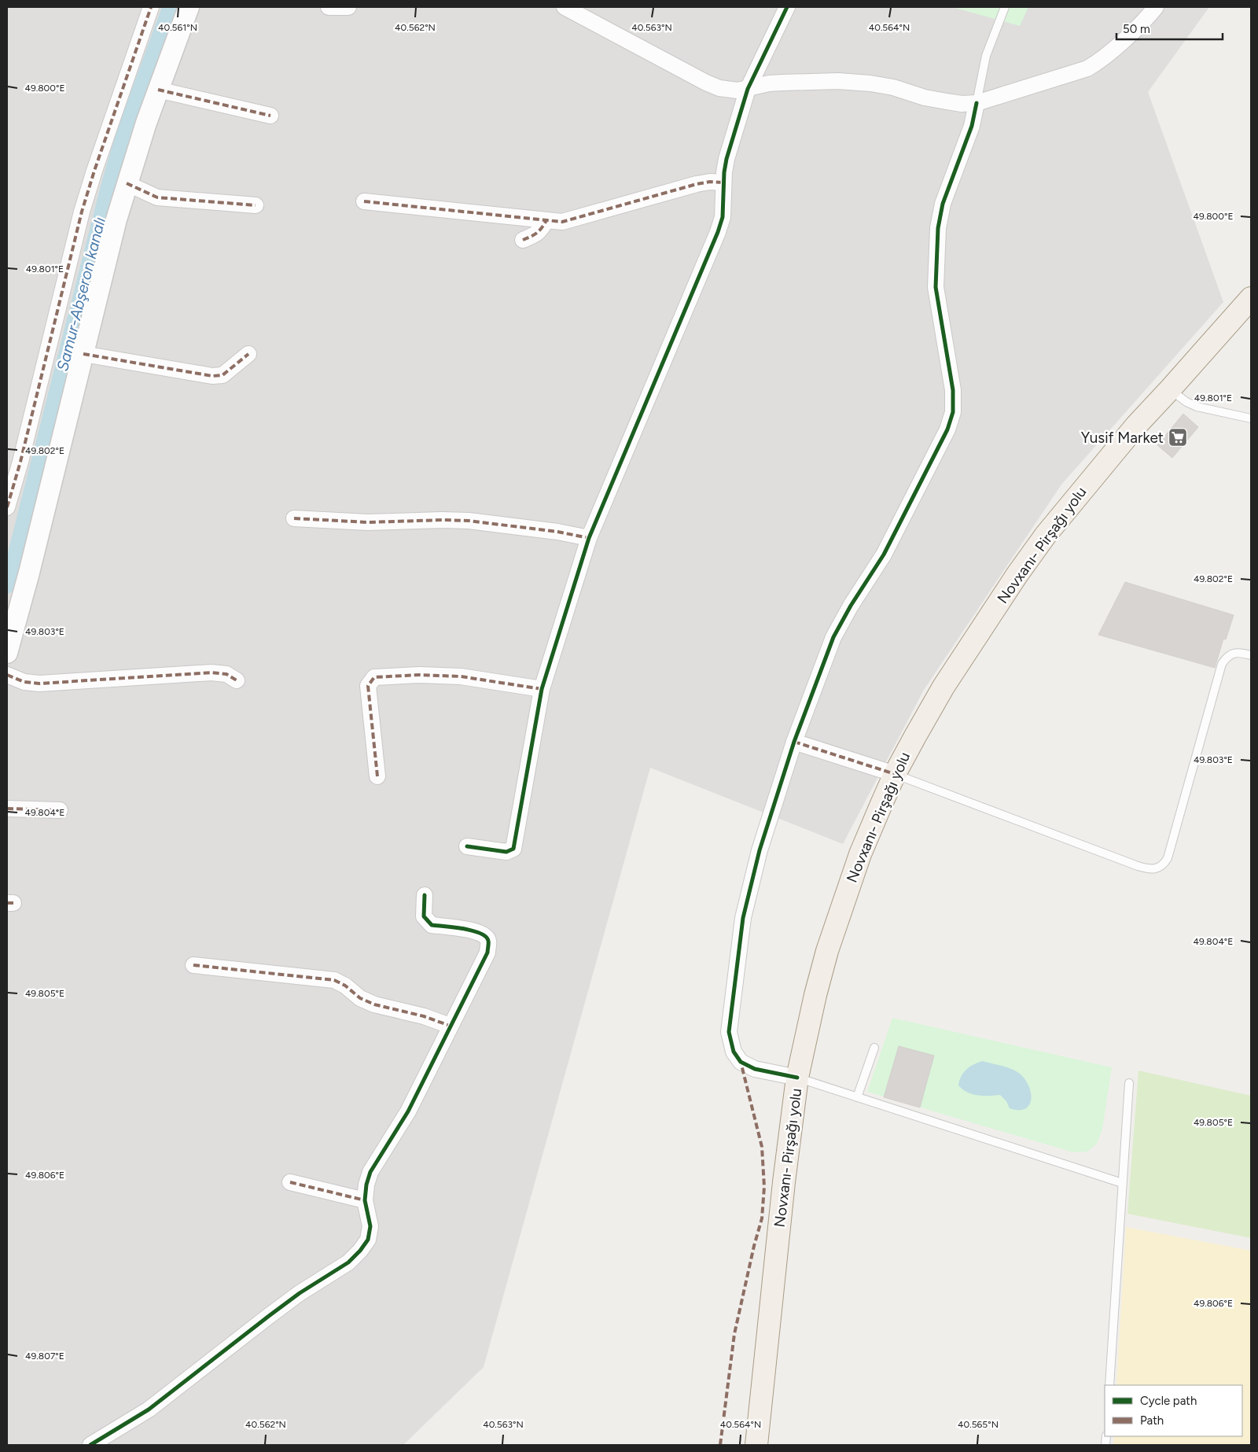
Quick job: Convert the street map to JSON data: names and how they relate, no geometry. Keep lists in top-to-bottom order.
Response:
{
  "streets": {
    "main road": ["Novxanı- Pirşağı yolu"]
  },
  "water": ["Samur-Abşeron kanalı"],
  "places": {
    "supermarket": ["Yusif Market"]
  },
  "legend": ["Cycle path", "Path"],
  "scale_bar": "50 m",
  "coordinates": [
    "40.561°N",
    "40.562°N",
    "40.563°N",
    "40.564°N",
    "49.800°E",
    "49.801°E",
    "49.802°E",
    "49.803°E",
    "49.804°E",
    "49.805°E",
    "49.806°E",
    "49.807°E",
    "40.565°N"
  ]
}
